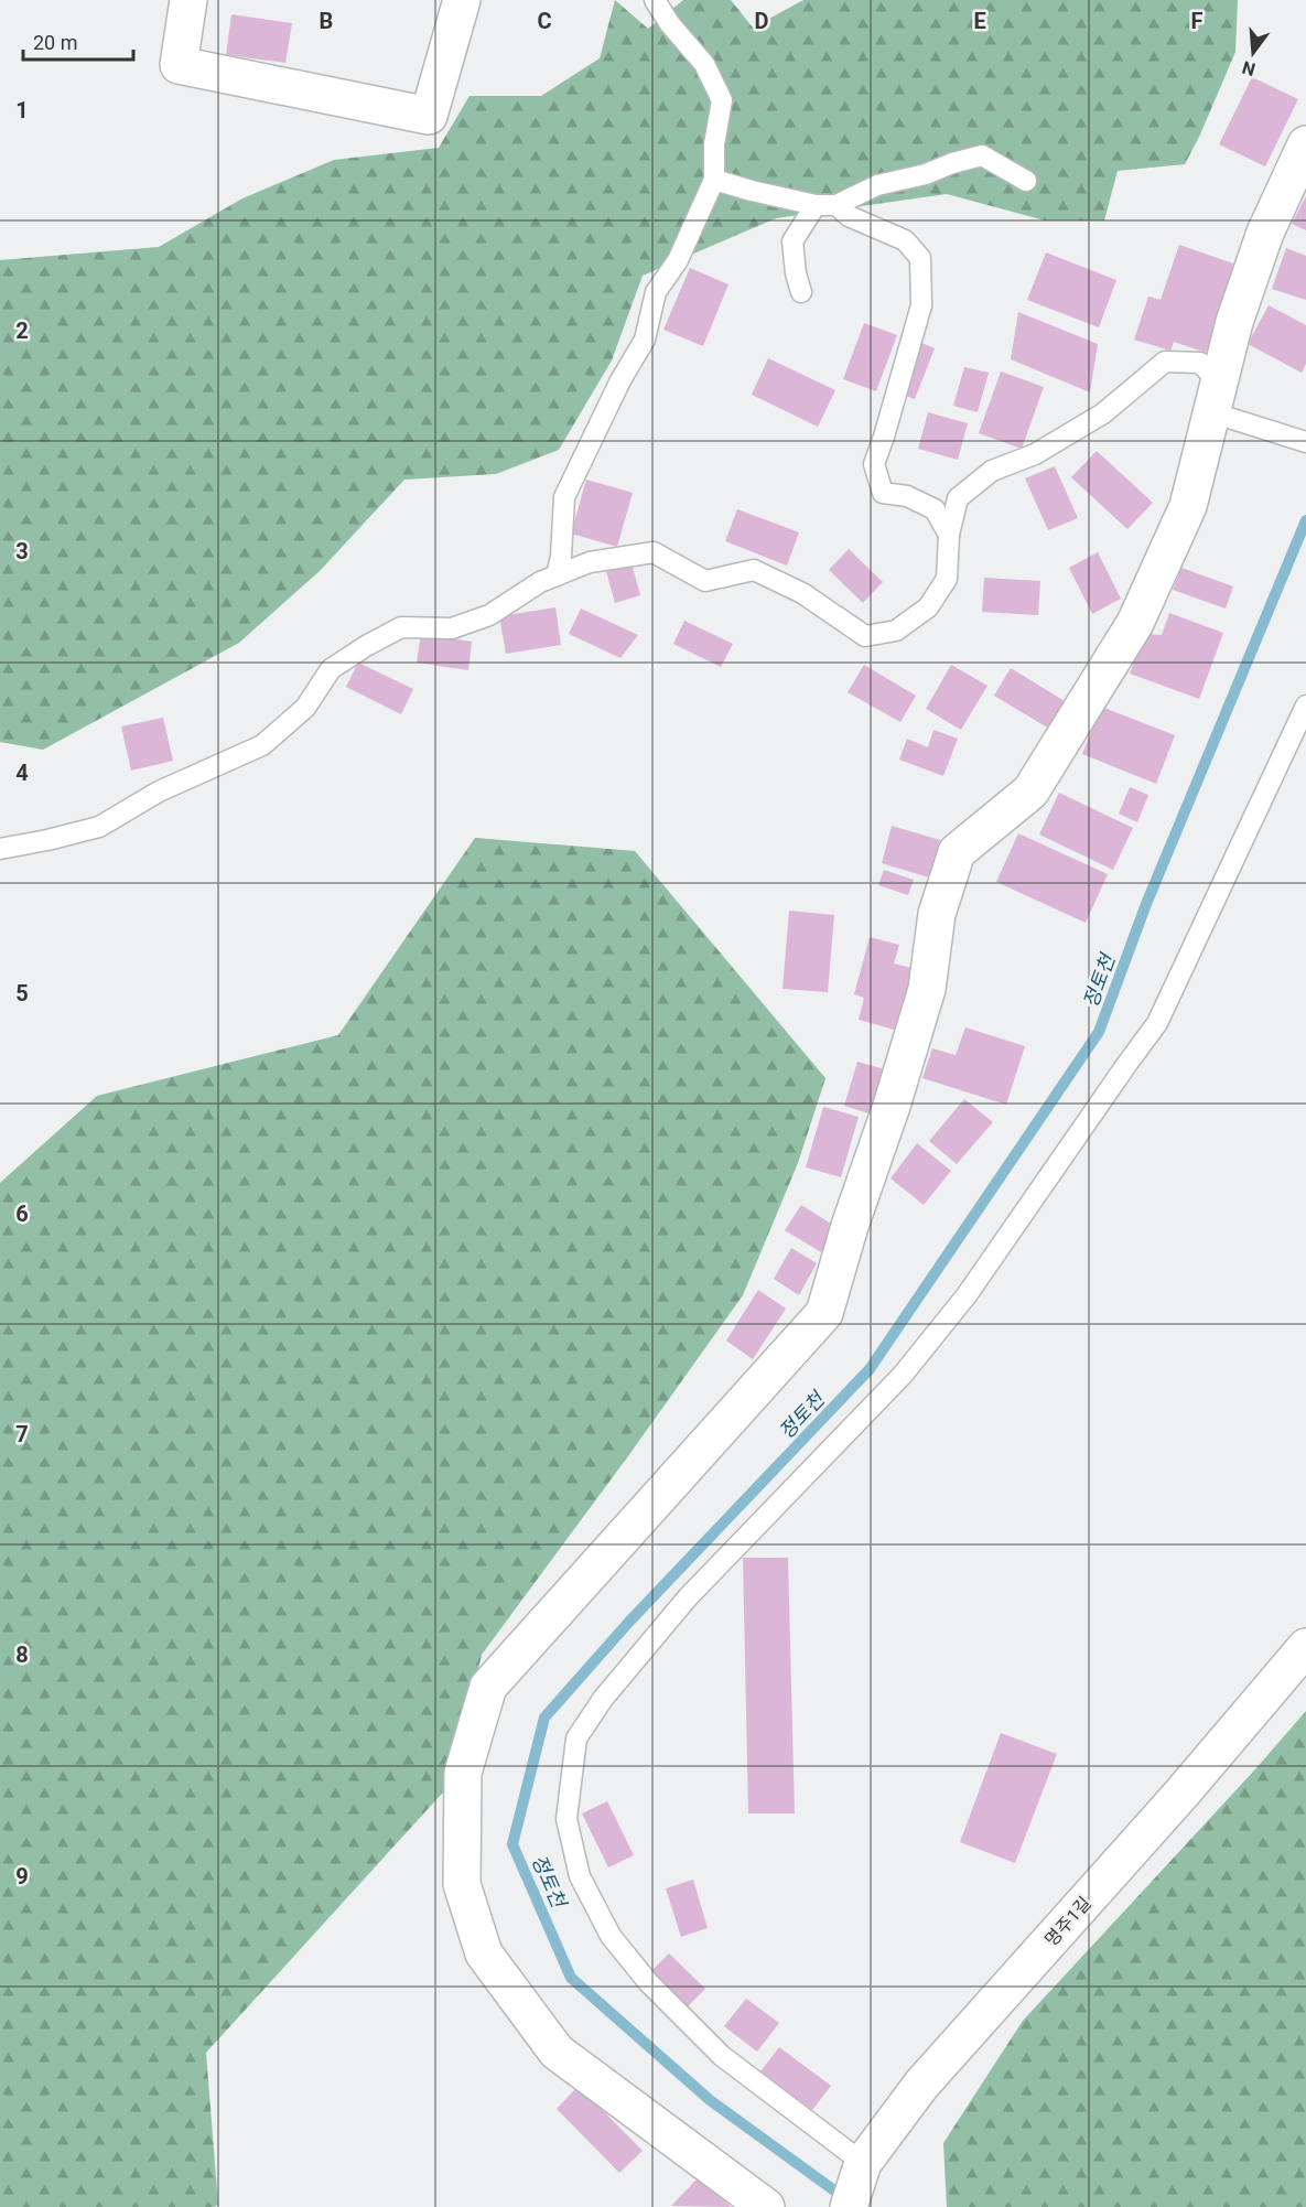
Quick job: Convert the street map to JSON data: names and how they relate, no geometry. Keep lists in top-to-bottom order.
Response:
{
  "streets": {
    "street": ["명주1길"]
  },
  "water": ["정토천"],
  "scale_bar": "20 m",
  "north": "bottom",
  "grid": {
    "columns": [
      "B",
      "C",
      "D",
      "E",
      "F"
    ],
    "rows": [
      "1",
      "2",
      "3",
      "4",
      "5",
      "6",
      "7",
      "8",
      "9"
    ]
  }
}
